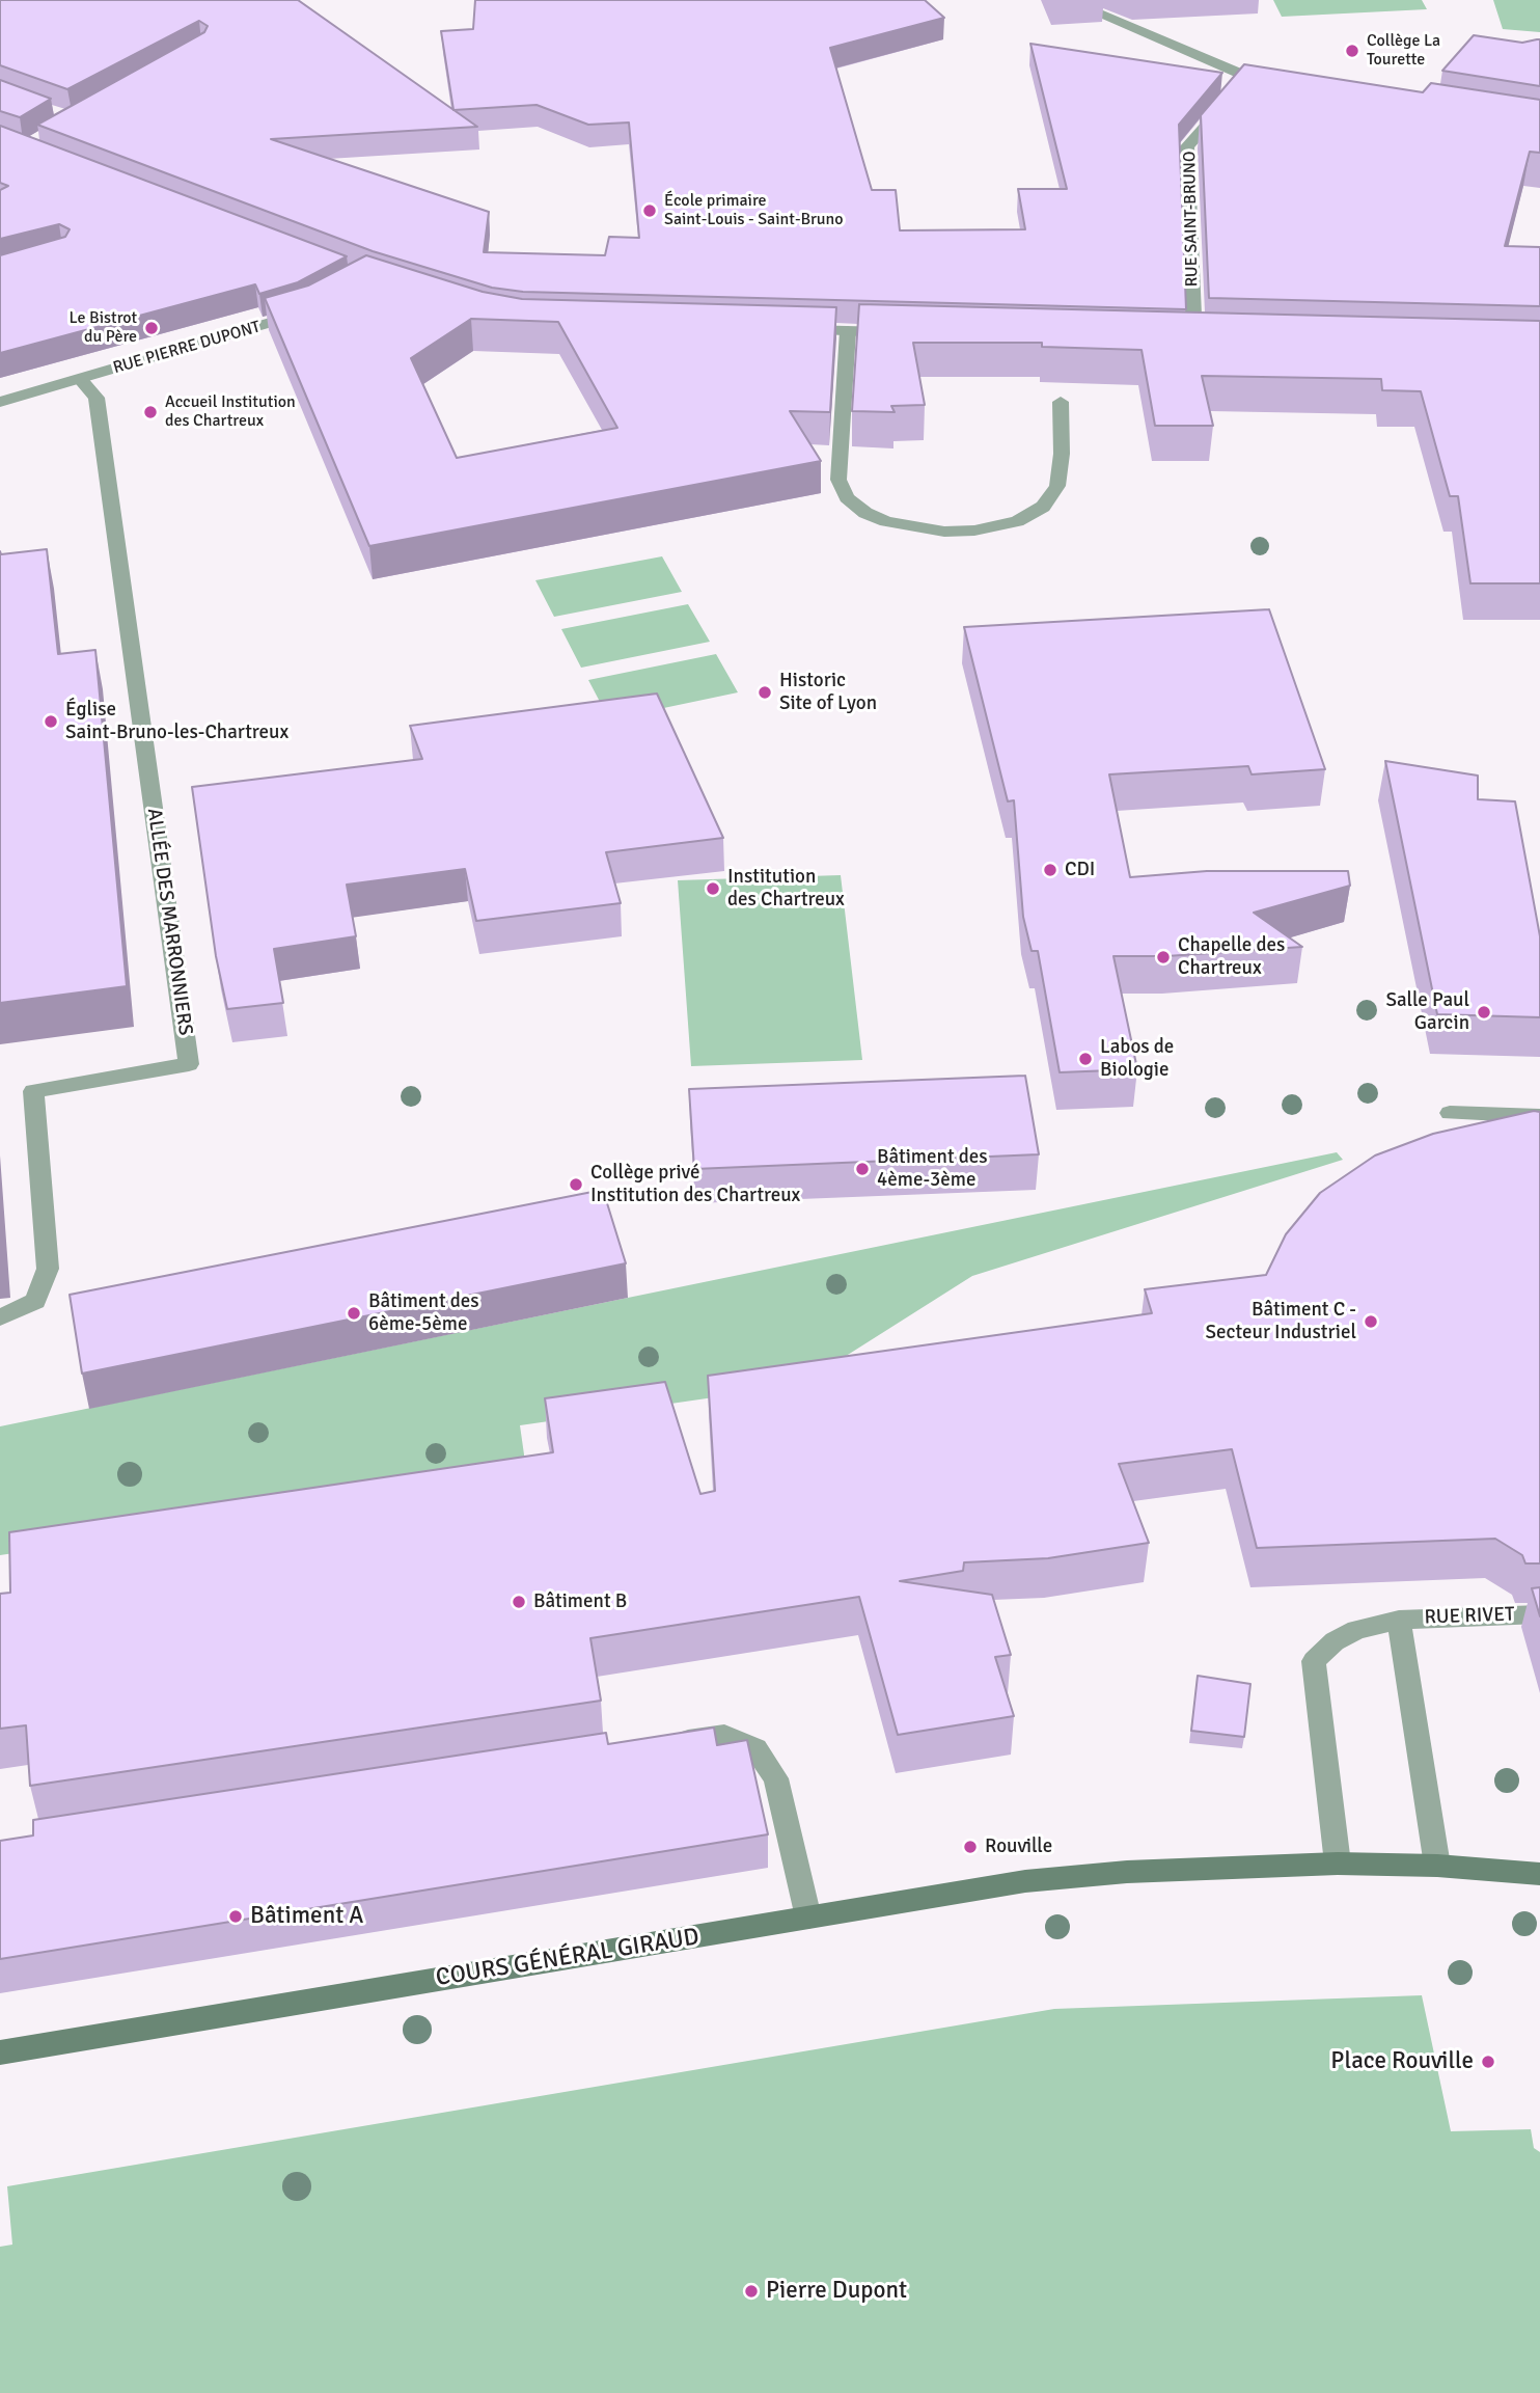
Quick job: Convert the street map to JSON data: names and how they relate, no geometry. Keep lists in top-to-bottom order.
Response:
{
  "streets": {
    "street": [
      "RUE SAINT-BRUNO",
      "RUE PIERRE DUPONT",
      "ALLÉE DES MARRONNIERS",
      "RUE RIVET",
      "COURS GÉNÉRAL GIRAUD"
    ]
  },
  "crossings": [
    ["RUE PIERRE DUPONT", "ALLÉE DES MARRONNIERS"]
  ],
  "places": [
    "Collège La Tourette",
    "École primaire Saint-Louis - Saint-Bruno",
    "Le Bistrot du Père",
    "Accueil Institution des Chartreux",
    "Historic Site of Lyon",
    "Église Saint-Bruno-les-Chartreux",
    "CDI",
    "Institution des Chartreux",
    "Chapelle des Chartreux",
    "Salle Paul Garcin",
    "Labos de Biologie",
    "Bâtiment des 4ème-3ème",
    "Collège privé Institution des Chartreux",
    "Bâtiment des 6ème-5ème",
    "Bâtiment C - Secteur Industriel",
    "Bâtiment B",
    "Rouville",
    "Bâtiment A",
    "Place Rouville",
    "Pierre Dupont"
  ]
}
